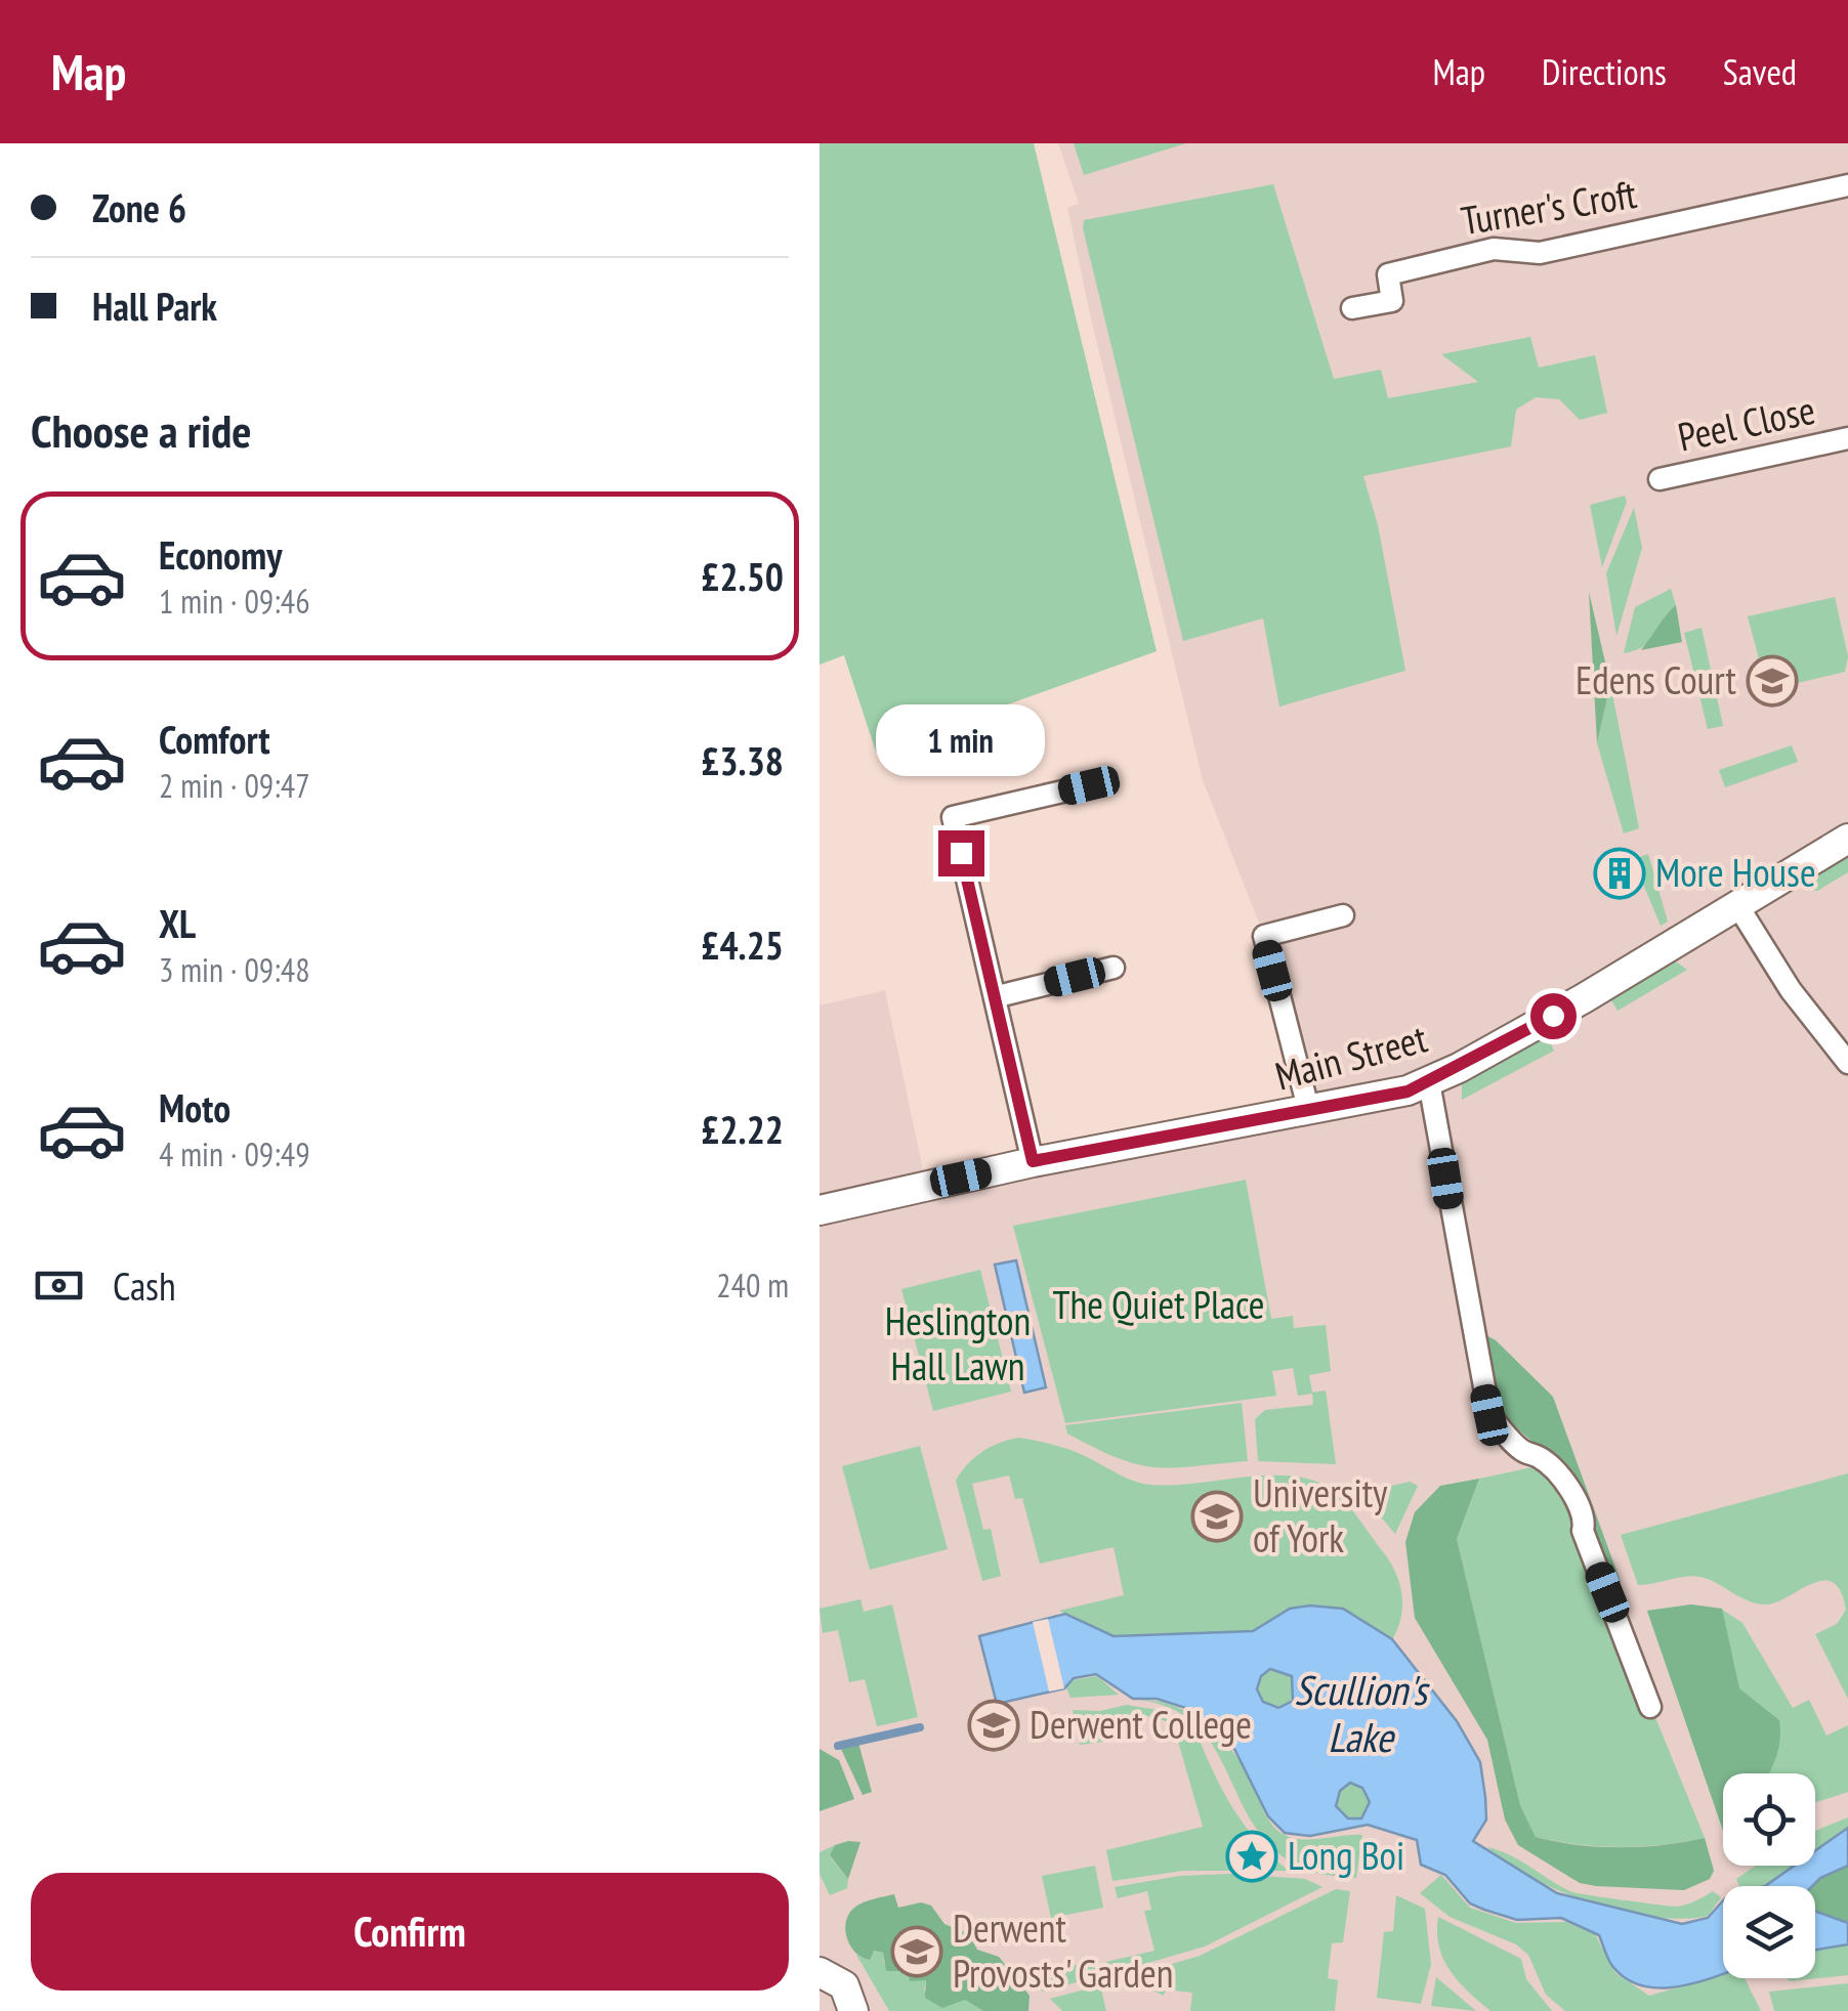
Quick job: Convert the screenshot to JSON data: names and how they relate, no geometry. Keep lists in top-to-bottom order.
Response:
{
  "streets": {
    "street": ["Turner's Croft", "Peel Close", "Main Street"]
  },
  "water": ["Scullion's Lake"],
  "parks": ["The Quiet Place", "Heslington Hall Lawn"],
  "places": {
    "school or university": [
      "Edens Court",
      "University of York",
      "Derwent College",
      "Derwent Provosts' Garden"
    ],
    "building": ["More House"],
    "place": ["Long Boi"]
  },
  "page": {
    "header": "Map",
    "nav": ["Map", "Directions", "Saved"],
    "banner": ["Zone 6", "Hall Park"],
    "heading": "Choose a ride",
    "list": [
      {
        "name": "Economy",
        "note": "1 min · 09:46",
        "value": "£2.50"
      },
      {
        "name": "Comfort",
        "note": "2 min · 09:47",
        "value": "£3.38"
      },
      {
        "name": "XL",
        "note": "3 min · 09:48",
        "value": "£4.25"
      },
      {
        "name": "Moto",
        "note": "4 min · 09:49",
        "value": "£2.22"
      }
    ],
    "bubble": "1 min",
    "pay": ["Cash", "240 m"],
    "buttons": "Confirm"
  }
}
